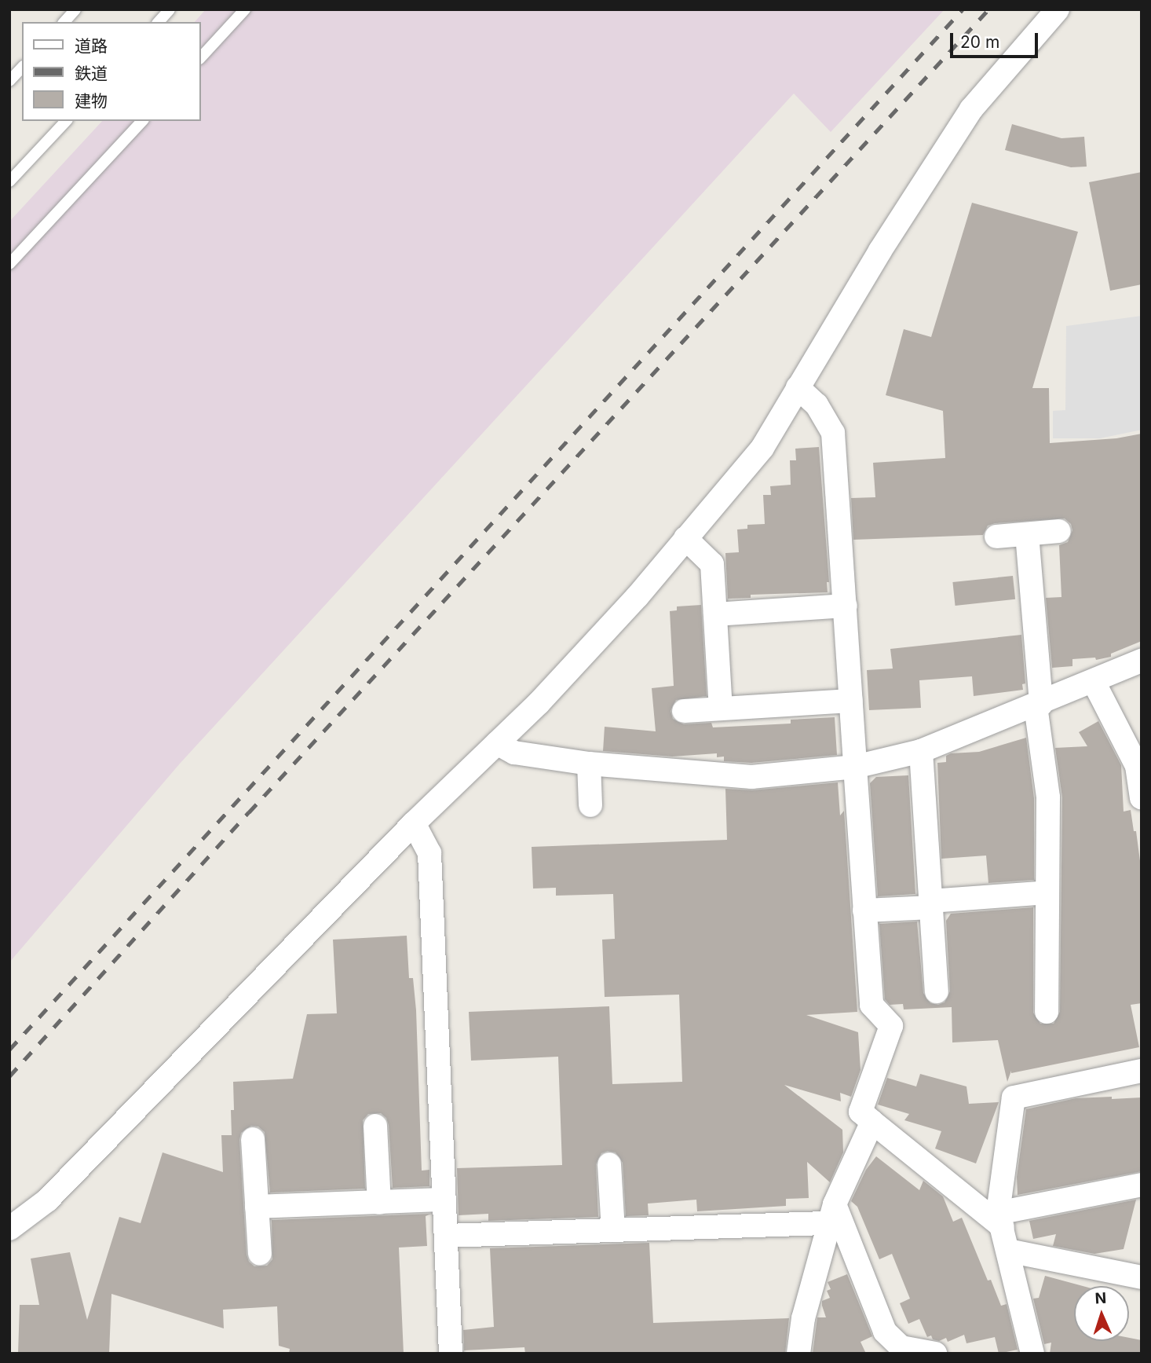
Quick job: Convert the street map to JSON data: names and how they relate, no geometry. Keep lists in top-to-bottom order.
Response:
{
  "legend": ["道路", "鉄道", "建物"],
  "scale_bar": "20 m",
  "north": "top"
}
